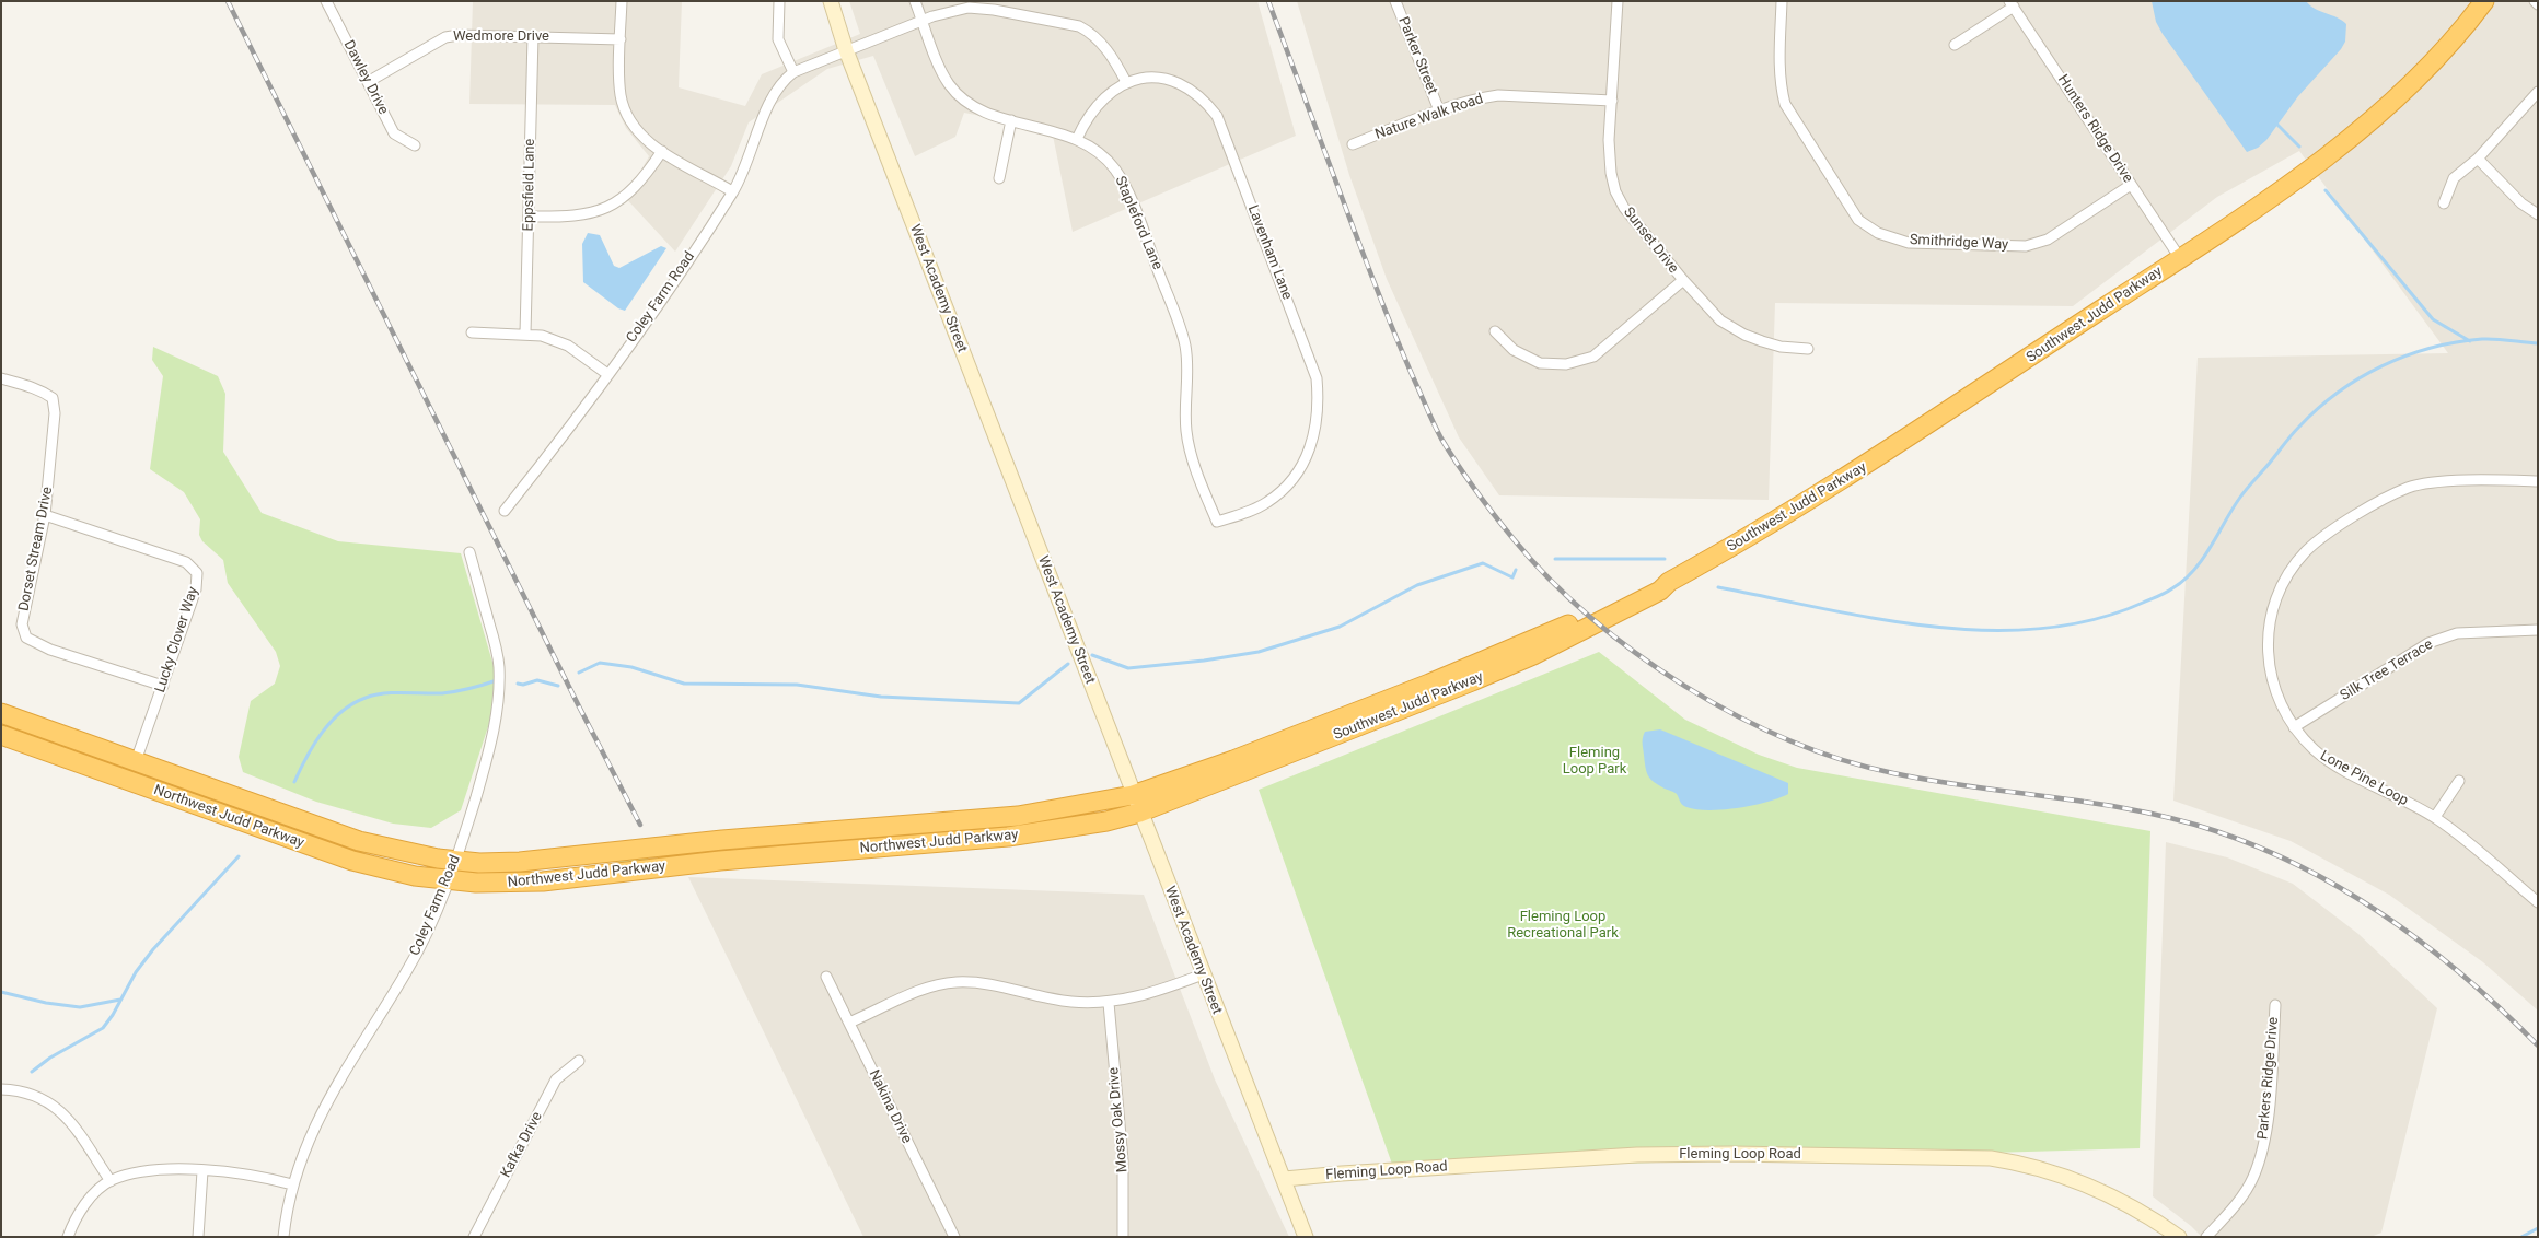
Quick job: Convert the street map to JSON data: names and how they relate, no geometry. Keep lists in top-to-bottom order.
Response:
{
  "streets": {
    "highway": ["Southwest Judd Parkway", "Northwest Judd Parkway"],
    "main road": ["West Academy Street", "Fleming Loop Road"],
    "street": [
      "Wedmore Drive",
      "Parker Street",
      "Dawley Drive",
      "Nature Walk Road",
      "Hunters Ridge Drive",
      "Eppsfield Lane",
      "Stapleford Lane",
      "Sunset Drive",
      "Smithridge Way",
      "Lavenham Lane",
      "Coley Farm Road",
      "Dorset Stream Drive",
      "Lucky Clover Way",
      "Silk Tree Terrace",
      "Lone Pine Loop",
      "Parkers Ridge Drive",
      "Nakina Drive",
      "Mossy Oak Drive",
      "Kafka Drive"
    ]
  },
  "crossings": [
    ["Wedmore Drive", "Dawley Drive"],
    ["Wedmore Drive", "Eppsfield Lane"],
    ["Parker Street", "Nature Walk Road"],
    ["Nature Walk Road", "Sunset Drive"],
    ["Hunters Ridge Drive", "Smithridge Way"],
    ["Hunters Ridge Drive", "Southwest Judd Parkway"],
    ["Stapleford Lane", "Lavenham Lane"],
    ["Stapleford Lane", "Coley Farm Road"],
    ["Lavenham Lane", "Coley Farm Road"],
    ["West Academy Street", "Coley Farm Road"],
    ["West Academy Street", "Southwest Judd Parkway"],
    ["West Academy Street", "Northwest Judd Parkway"],
    ["West Academy Street", "Fleming Loop Road"],
    ["Coley Farm Road", "Northwest Judd Parkway"],
    ["Southwest Judd Parkway", "Northwest Judd Parkway"],
    ["Dorset Stream Drive", "Lucky Clover Way"],
    ["Lucky Clover Way", "Northwest Judd Parkway"],
    ["Silk Tree Terrace", "Lone Pine Loop"]
  ],
  "parks": ["Fleming Loop Park", "Fleming Loop Recreational Park"]
}
